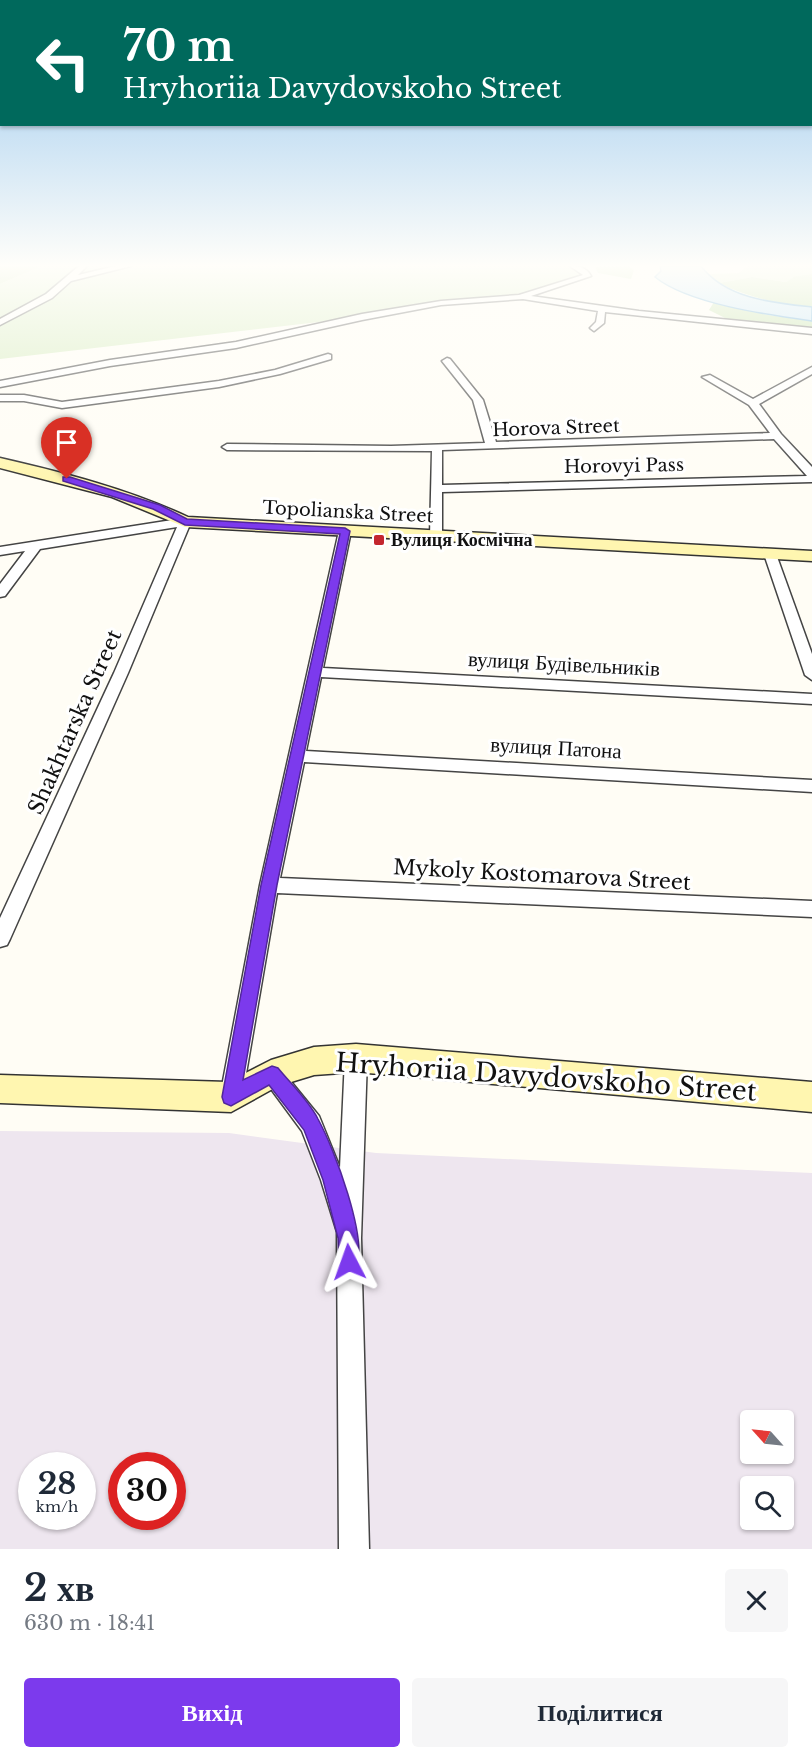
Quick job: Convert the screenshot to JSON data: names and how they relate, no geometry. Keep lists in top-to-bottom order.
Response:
{
  "streets": {
    "street": [
      "Horova Street",
      "Horovyi Pass",
      "Topolianska Street",
      "вулиця Будівельників",
      "Shakhtarska Street",
      "вулиця Патона",
      "Mykoly Kostomarova Street",
      "Hryhoriia Davydovskoho Street"
    ]
  },
  "crossings": [
    ["Topolianska Street", "Shakhtarska Street"]
  ],
  "places": {
    "transit": ["Вулиця Космічна"]
  },
  "north": "top left",
  "page": {
    "turn": ["70 m", "Hryhoriia Davydovskoho Street"],
    "speed": "28 km/h",
    "limit": "30",
    "heading": ["2 хв", "630 m · 18:41"],
    "buttons": ["Вихід", "Поділитися"]
  }
}
